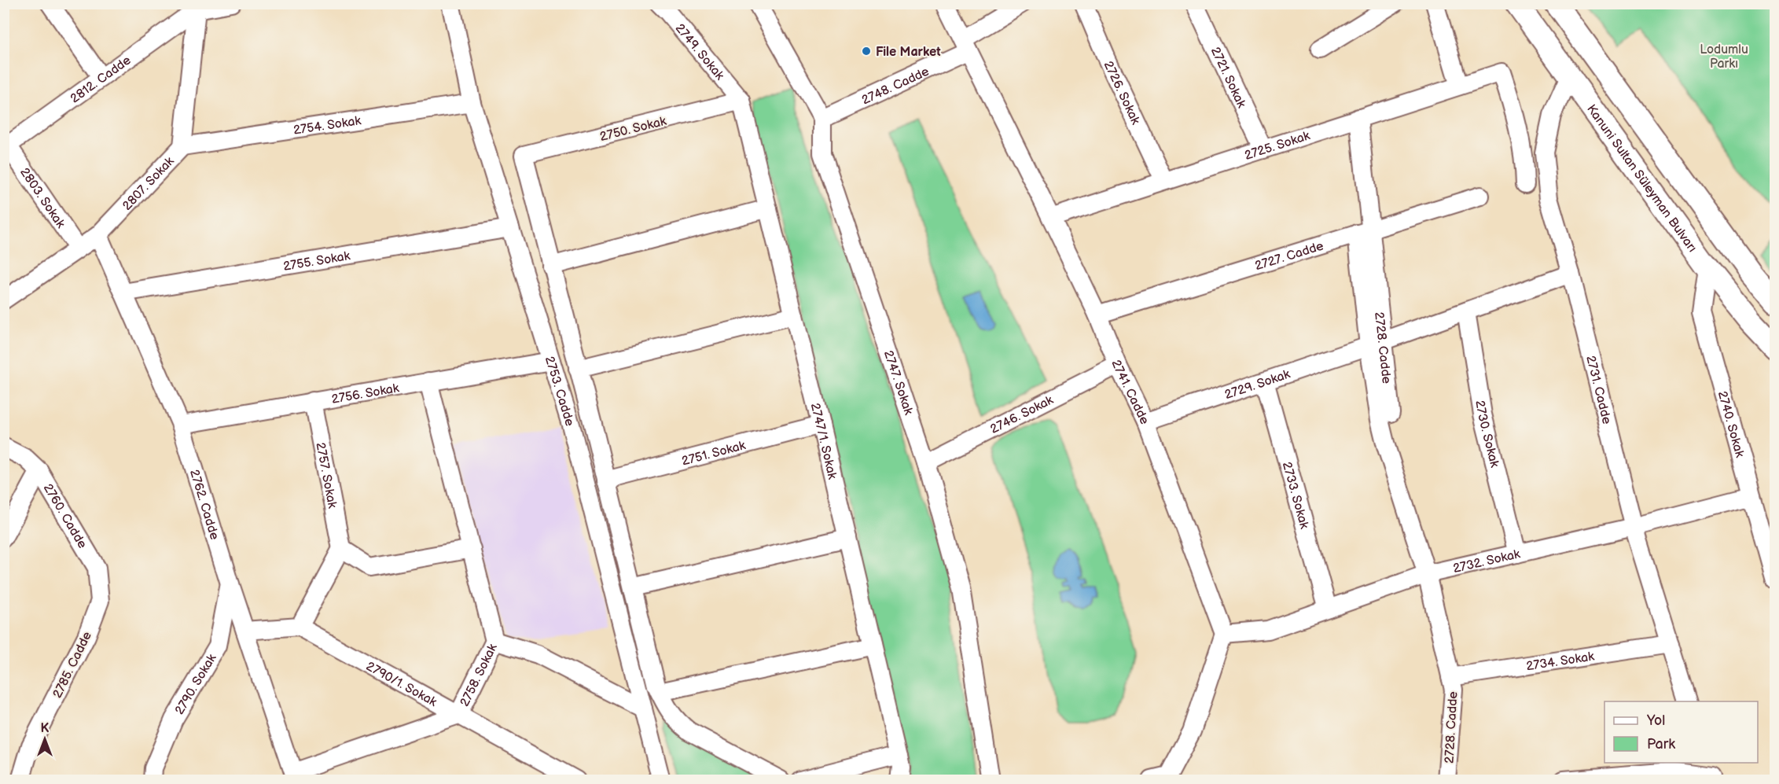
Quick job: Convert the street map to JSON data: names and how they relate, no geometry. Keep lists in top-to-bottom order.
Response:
{
  "streets": {
    "main road": ["Kanuni Sultan Süleyman Bulvarı"],
    "street": [
      "2749. Sokak",
      "2721. Sokak",
      "2812. Cadde",
      "2748. Cadde",
      "2726. Sokak",
      "2754. Sokak",
      "2750. Sokak",
      "2725. Sokak",
      "2807. Sokak",
      "2803. Sokak",
      "2727. Cadde",
      "2755. Sokak",
      "2728. Cadde",
      "2747. Sokak",
      "2729. Sokak",
      "2731. Cadde",
      "2753. Cadde",
      "2756. Sokak",
      "2741. Cadde",
      "2746. Sokak",
      "2740. Sokak",
      "2730. Sokak",
      "2747/1. Sokak",
      "2751. Sokak",
      "2757. Sokak",
      "2733. Sokak",
      "2762. Cadde",
      "2760. Cadde",
      "2732. Sokak",
      "2734. Sokak",
      "2785. Cadde",
      "2758. Sokak",
      "2790. Sokak",
      "2790/1. Sokak"
    ]
  },
  "crossings": [
    ["2749. Sokak", "2750. Sokak"],
    ["2749. Sokak", "2747/1. Sokak"],
    ["2721. Sokak", "2725. Sokak"],
    ["2812. Cadde", "2807. Sokak"],
    ["2812. Cadde", "2803. Sokak"],
    ["2748. Cadde", "2747. Sokak"],
    ["2748. Cadde", "2741. Cadde"],
    ["2726. Sokak", "2725. Sokak"],
    ["2754. Sokak", "2807. Sokak"],
    ["2754. Sokak", "2753. Cadde"],
    ["2750. Sokak", "2747/1. Sokak"],
    ["2725. Sokak", "2728. Cadde"],
    ["2725. Sokak", "2741. Cadde"],
    ["Kanuni Sultan Süleyman Bulvarı", "2731. Cadde"],
    ["Kanuni Sultan Süleyman Bulvarı", "2740. Sokak"],
    ["2807. Sokak", "2803. Sokak"],
    ["2807. Sokak", "2762. Cadde"],
    ["2727. Cadde", "2728. Cadde"],
    ["2727. Cadde", "2741. Cadde"],
    ["2755. Sokak", "2753. Cadde"],
    ["2755. Sokak", "2762. Cadde"],
    ["2728. Cadde", "2729. Sokak"],
    ["2728. Cadde", "2732. Sokak"],
    ["2728. Cadde", "2734. Sokak"],
    ["2747. Sokak", "2746. Sokak"],
    ["2729. Sokak", "2731. Cadde"],
    ["2729. Sokak", "2741. Cadde"],
    ["2729. Sokak", "2730. Sokak"],
    ["2729. Sokak", "2733. Sokak"],
    ["2731. Cadde", "2732. Sokak"],
    ["2731. Cadde", "2734. Sokak"],
    ["2753. Cadde", "2756. Sokak"],
    ["2756. Sokak", "2757. Sokak"],
    ["2756. Sokak", "2762. Cadde"],
    ["2756. Sokak", "2758. Sokak"],
    ["2741. Cadde", "2746. Sokak"],
    ["2741. Cadde", "2732. Sokak"],
    ["2740. Sokak", "2732. Sokak"],
    ["2730. Sokak", "2732. Sokak"],
    ["2747/1. Sokak", "2751. Sokak"],
    ["2733. Sokak", "2732. Sokak"],
    ["2762. Cadde", "2758. Sokak"],
    ["2762. Cadde", "2790. Sokak"],
    ["2760. Cadde", "2785. Cadde"],
    ["2758. Sokak", "2790/1. Sokak"]
  ],
  "parks": ["Lodumlu Parkı"],
  "places": ["File Market"],
  "legend": ["Yol", "Park"],
  "north": "top"
}
